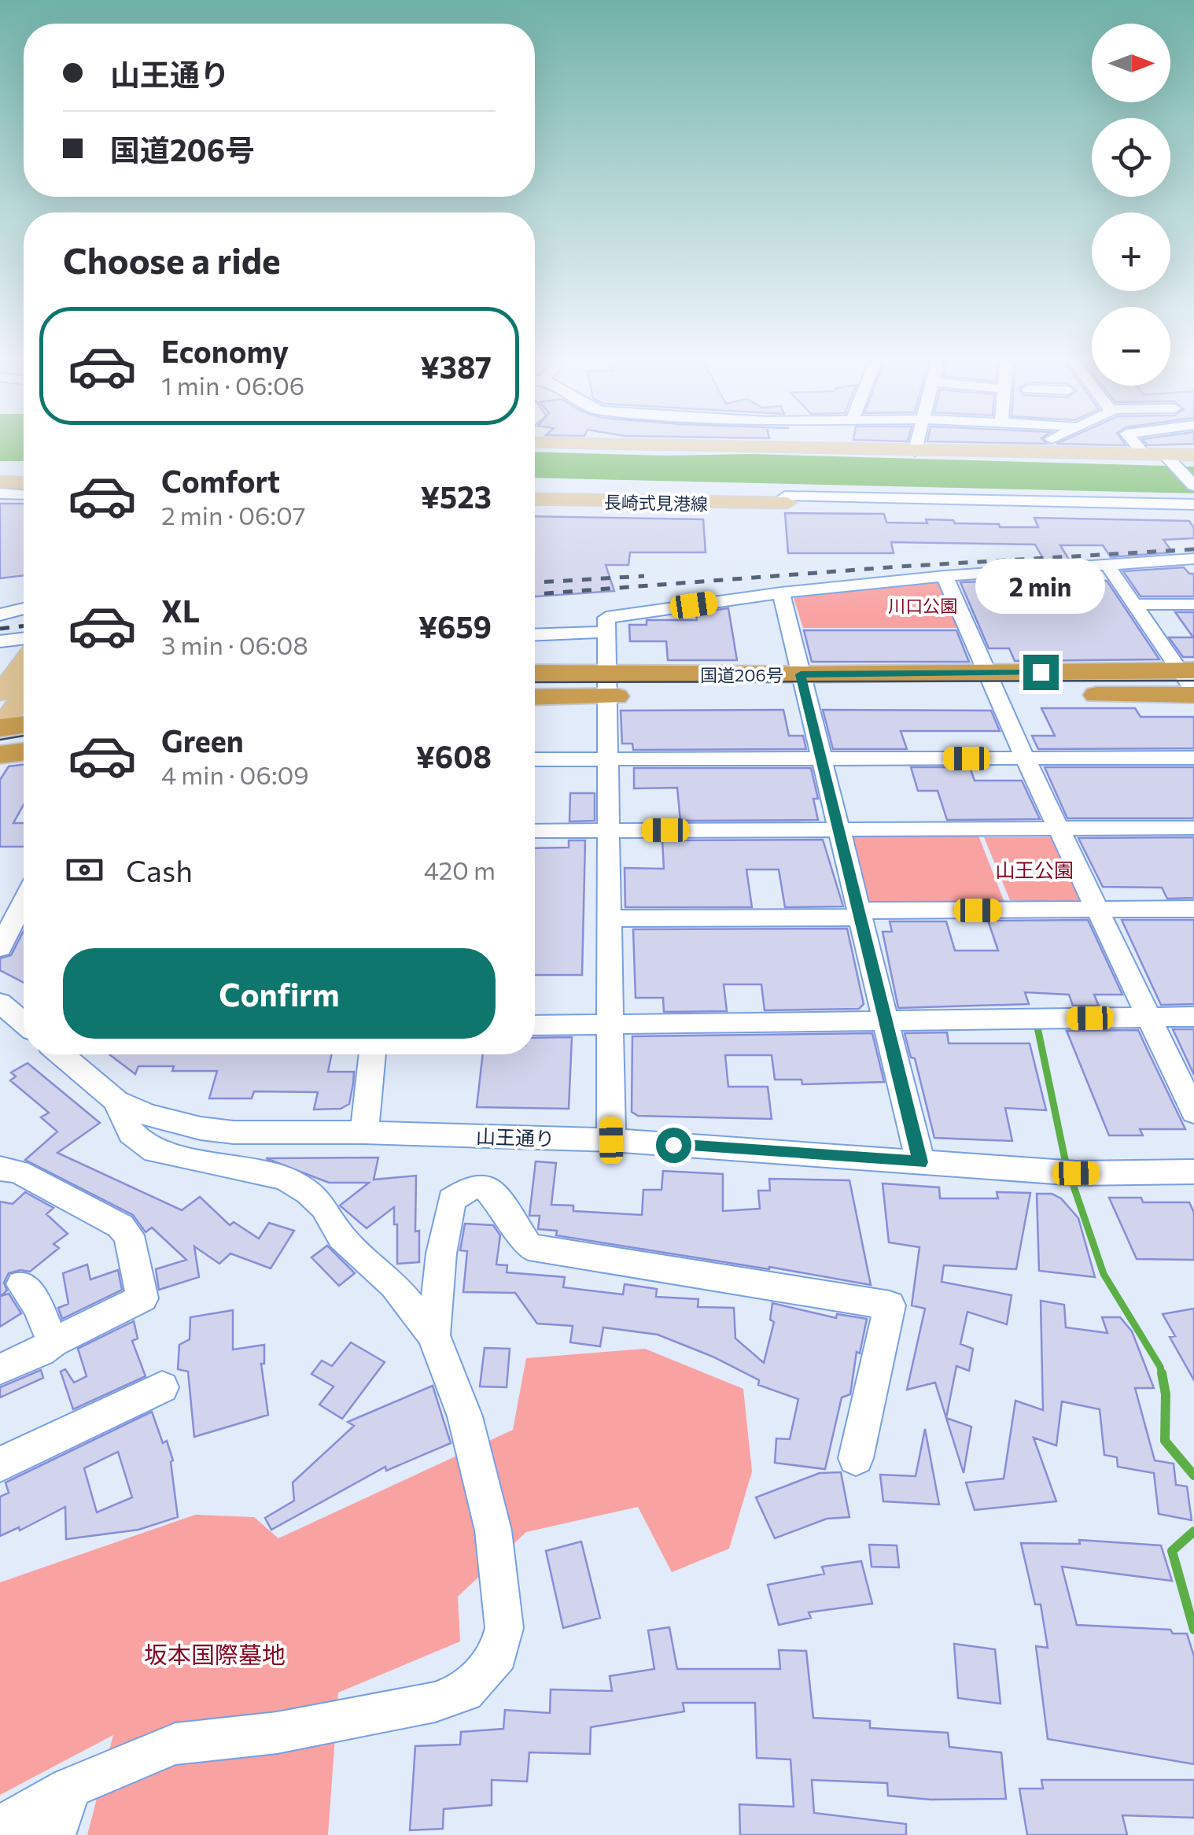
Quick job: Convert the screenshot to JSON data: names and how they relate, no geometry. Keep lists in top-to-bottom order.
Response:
{
  "streets": {
    "highway": ["国道206号"],
    "main road": ["長崎式見港線"],
    "street": ["山王通り"]
  },
  "parks": ["川口公園", "山王公園", "坂本国際墓地"],
  "north": "right",
  "page": {
    "map_buttons": ["+", "−"],
    "banner": ["山王通り", "国道206号"],
    "heading": "Choose a ride",
    "list": [
      {
        "name": "Economy",
        "note": "1 min · 06:06",
        "value": "¥387"
      },
      {
        "name": "Comfort",
        "note": "2 min · 06:07",
        "value": "¥523"
      },
      {
        "name": "XL",
        "note": "3 min · 06:08",
        "value": "¥659"
      },
      {
        "name": "Green",
        "note": "4 min · 06:09",
        "value": "¥608"
      }
    ],
    "bubble": "2 min",
    "pay": ["Cash", "420 m"],
    "buttons": "Confirm"
  }
}
